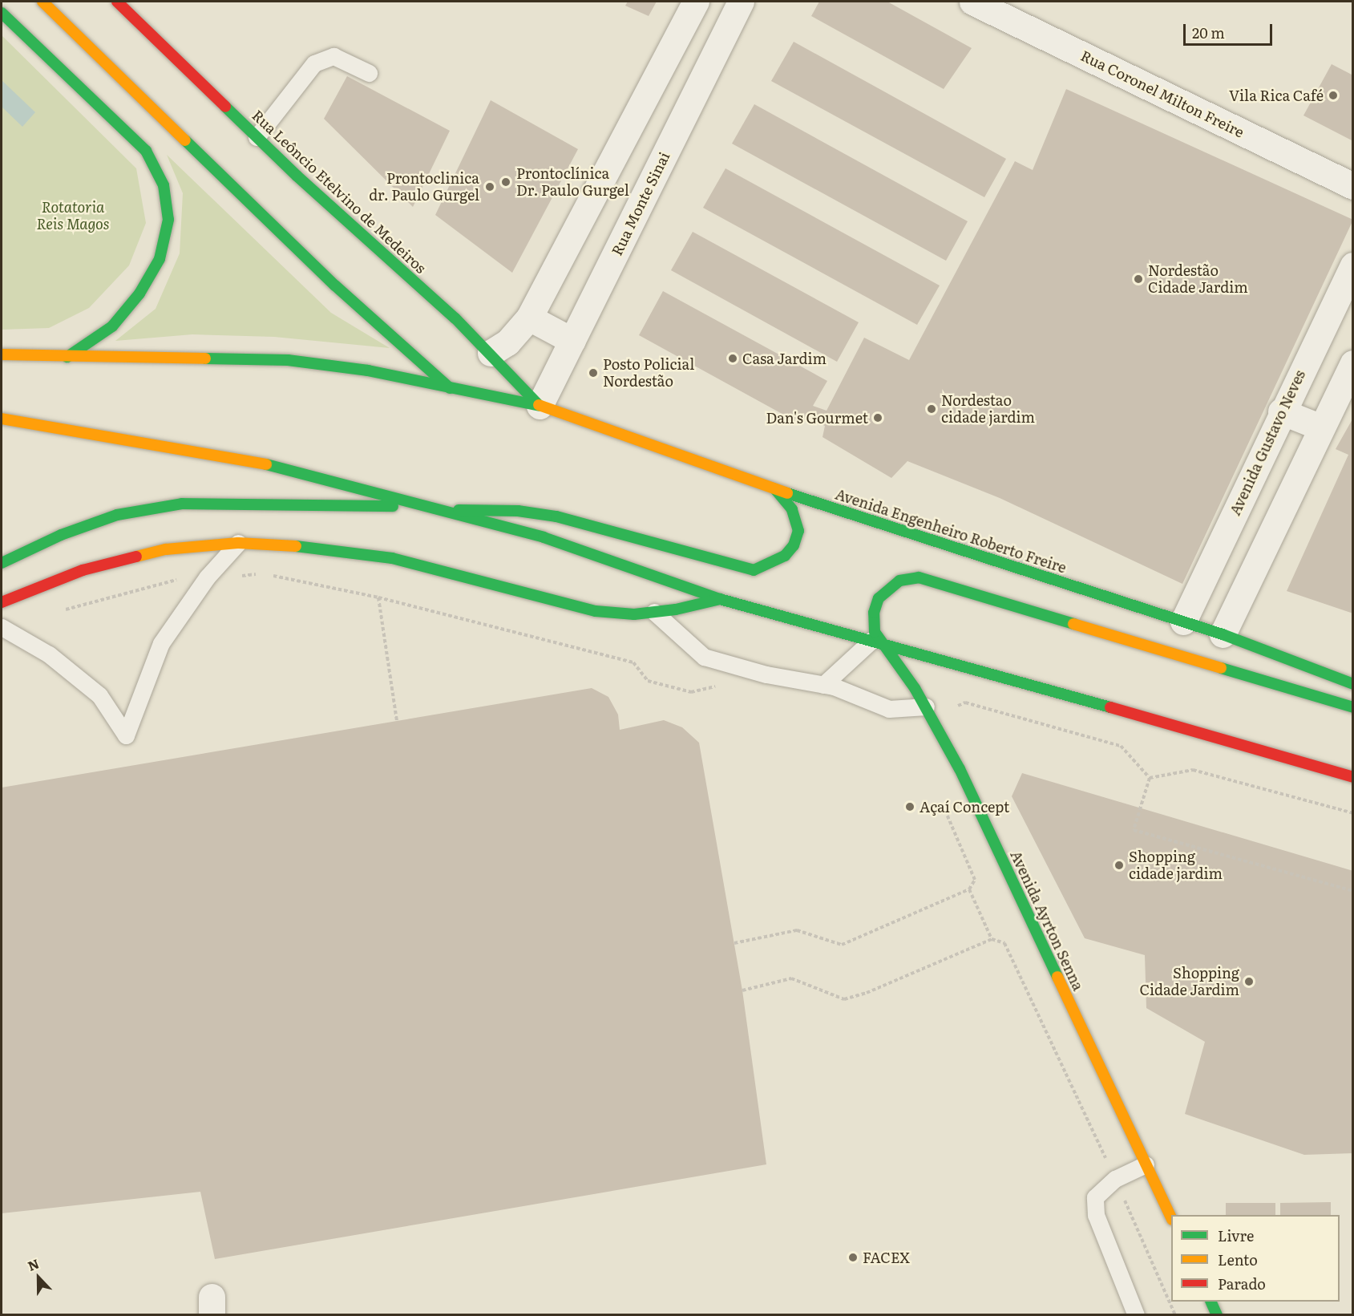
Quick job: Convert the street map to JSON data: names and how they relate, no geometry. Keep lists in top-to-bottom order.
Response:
{
  "streets": {
    "main road": ["Rua Leôncio Etelvino de Medeiros", "Avenida Engenheiro Roberto Freire", "Avenida Ayrton Senna"],
    "street": ["Rua Coronel Milton Freire", "Rua Monte Sinai", "Avenida Gustavo Neves"]
  },
  "crossings": [
    ["Rua Leôncio Etelvino de Medeiros", "Rua Monte Sinai"],
    ["Rua Leôncio Etelvino de Medeiros", "Avenida Engenheiro Roberto Freire"],
    ["Rua Monte Sinai", "Avenida Engenheiro Roberto Freire"],
    ["Avenida Gustavo Neves", "Avenida Engenheiro Roberto Freire"]
  ],
  "parks": ["Rotatoria Reis Magos"],
  "places": [
    "Vila Rica Café",
    "Prontoclínica Dr. Paulo Gurgel",
    "Prontoclinica dr. Paulo Gurgel",
    "Nordestão Cidade Jardim",
    "Casa Jardim",
    "Posto Policial Nordestão",
    "Nordestao cidade jardim",
    "Dan's Gourmet",
    "Açaí Concept",
    "Shopping cidade jardim",
    "Shopping Cidade Jardim",
    "FACEX"
  ],
  "legend": ["Livre", "Lento", "Parado"],
  "scale_bar": "20 m",
  "north": "top"
}
